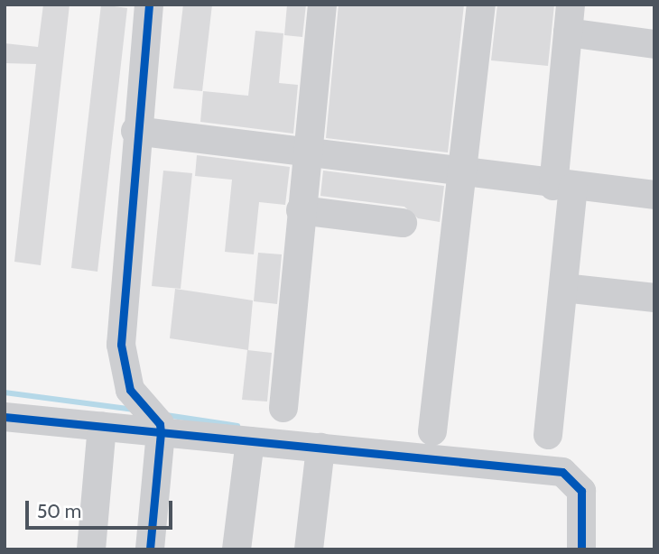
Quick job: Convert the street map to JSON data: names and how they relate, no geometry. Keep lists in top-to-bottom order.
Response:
{
  "scale_bar": "50 m"
}
